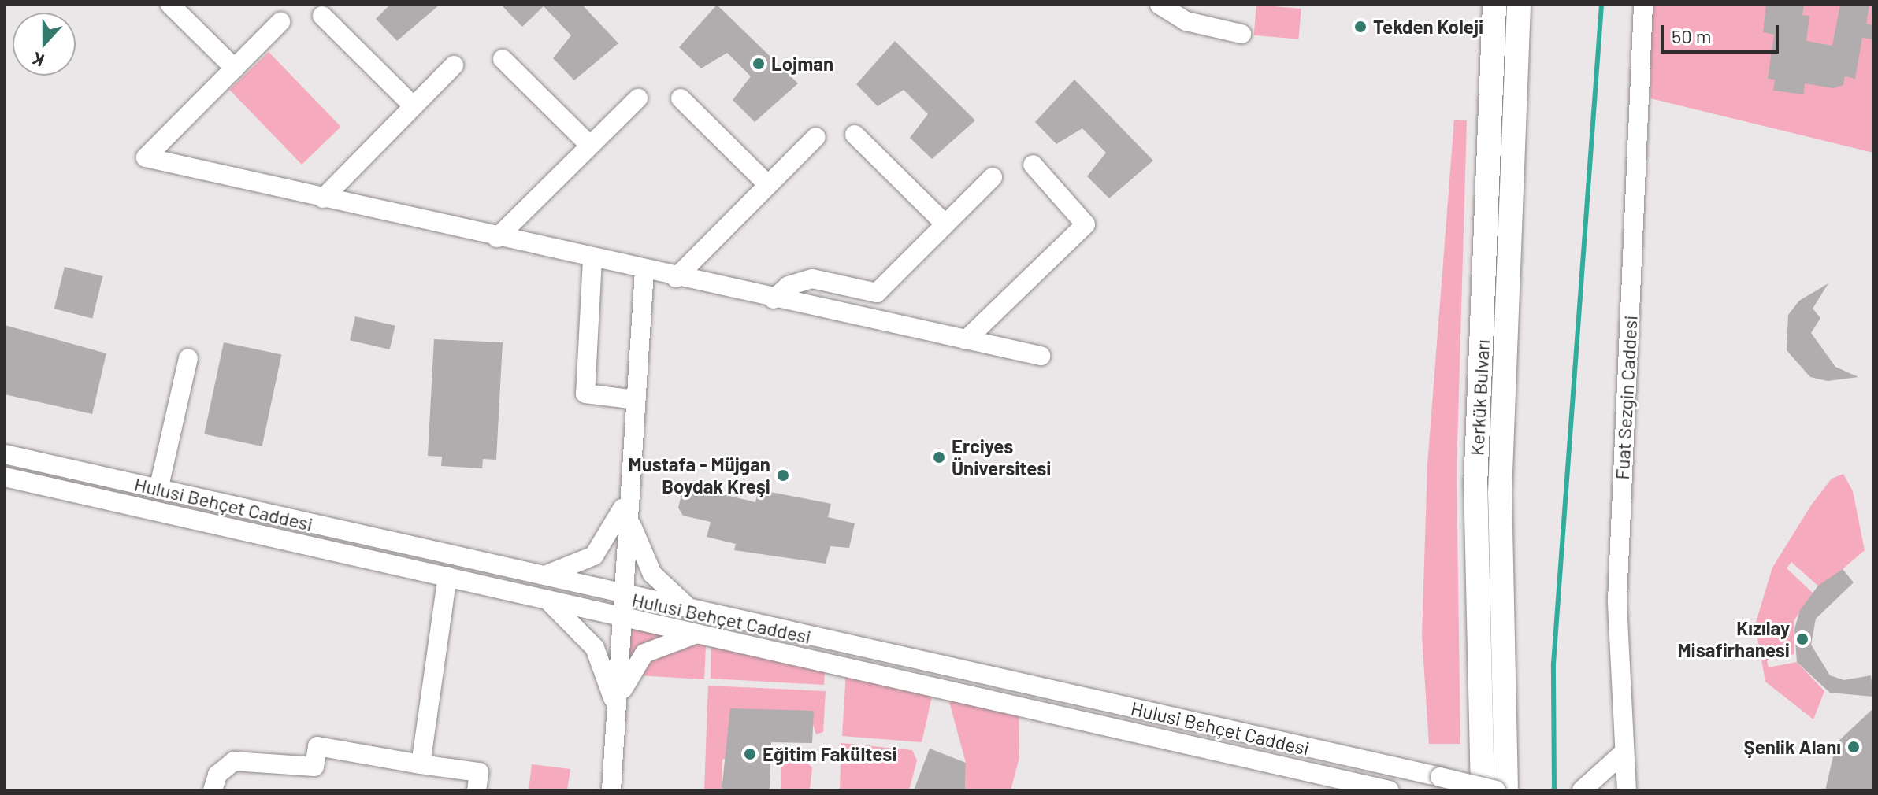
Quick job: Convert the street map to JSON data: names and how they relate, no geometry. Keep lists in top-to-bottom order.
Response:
{
  "streets": {
    "main road": ["Kerkük Bulvarı"],
    "street": ["Fuat Sezgin Caddesi", "Hulusi Behçet Caddesi"]
  },
  "places": [
    "Tekden Koleji",
    "Lojman",
    "Erciyes Üniversitesi",
    "Mustafa - Müjgan Boydak Kreşi",
    "Kızılay Misafirhanesi",
    "Şenlik Alanı",
    "Eğitim Fakültesi"
  ],
  "scale_bar": "50 m",
  "north": "bottom"
}
